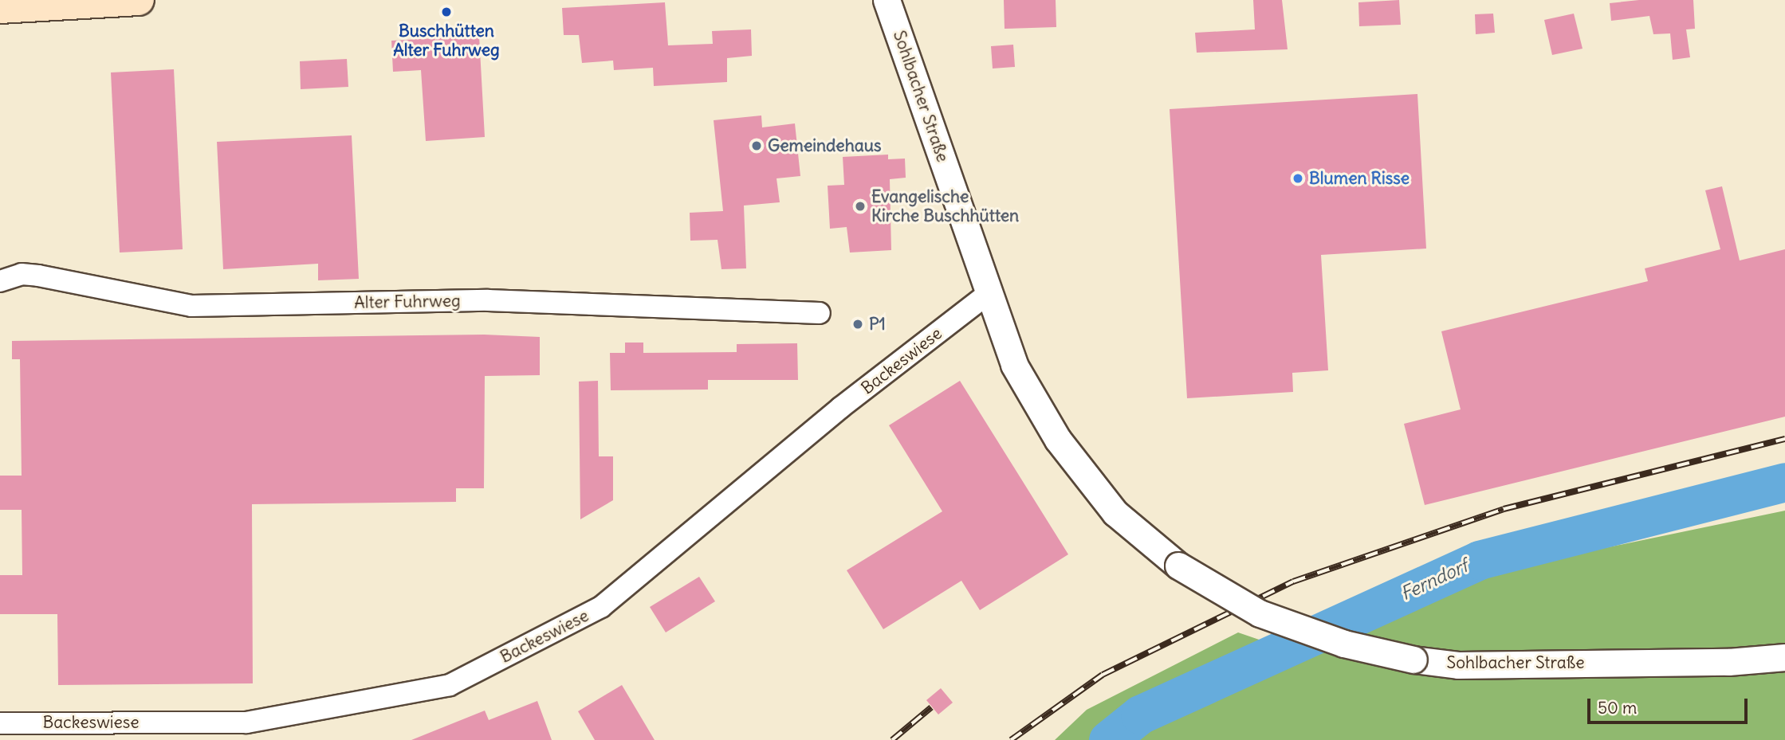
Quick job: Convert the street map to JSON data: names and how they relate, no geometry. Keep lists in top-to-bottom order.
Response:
{
  "streets": {
    "street": ["Sohlbacher Straße", "Alter Fuhrweg", "Backeswiese"]
  },
  "crossings": [
    ["Sohlbacher Straße", "Backeswiese"]
  ],
  "water": ["Ferndorf"],
  "places": [
    "Buschhütten Alter Fuhrweg",
    "Gemeindehaus",
    "Blumen Risse",
    "Evangelische Kirche Buschhütten",
    "P1"
  ],
  "scale_bar": "50 m"
}
